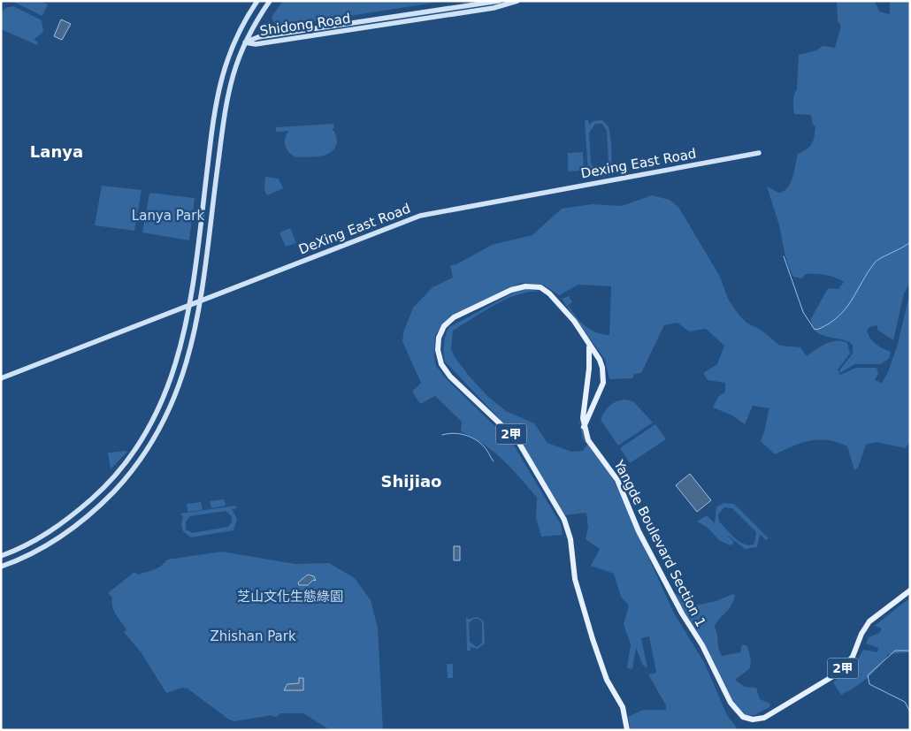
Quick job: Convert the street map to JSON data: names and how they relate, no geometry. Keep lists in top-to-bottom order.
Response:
{
  "streets": {
    "main road": ["2甲", "Yangde Boulevard Section 1"],
    "street": ["Shidong Road", "DeXing East Road"]
  },
  "crossings": [
    ["2甲", "Yangde Boulevard Section 1"]
  ],
  "districts": ["Lanya", "Shijiao"],
  "parks": ["Lanya Park", "芝山文化生態綠園", "Zhishan Park"]
}
